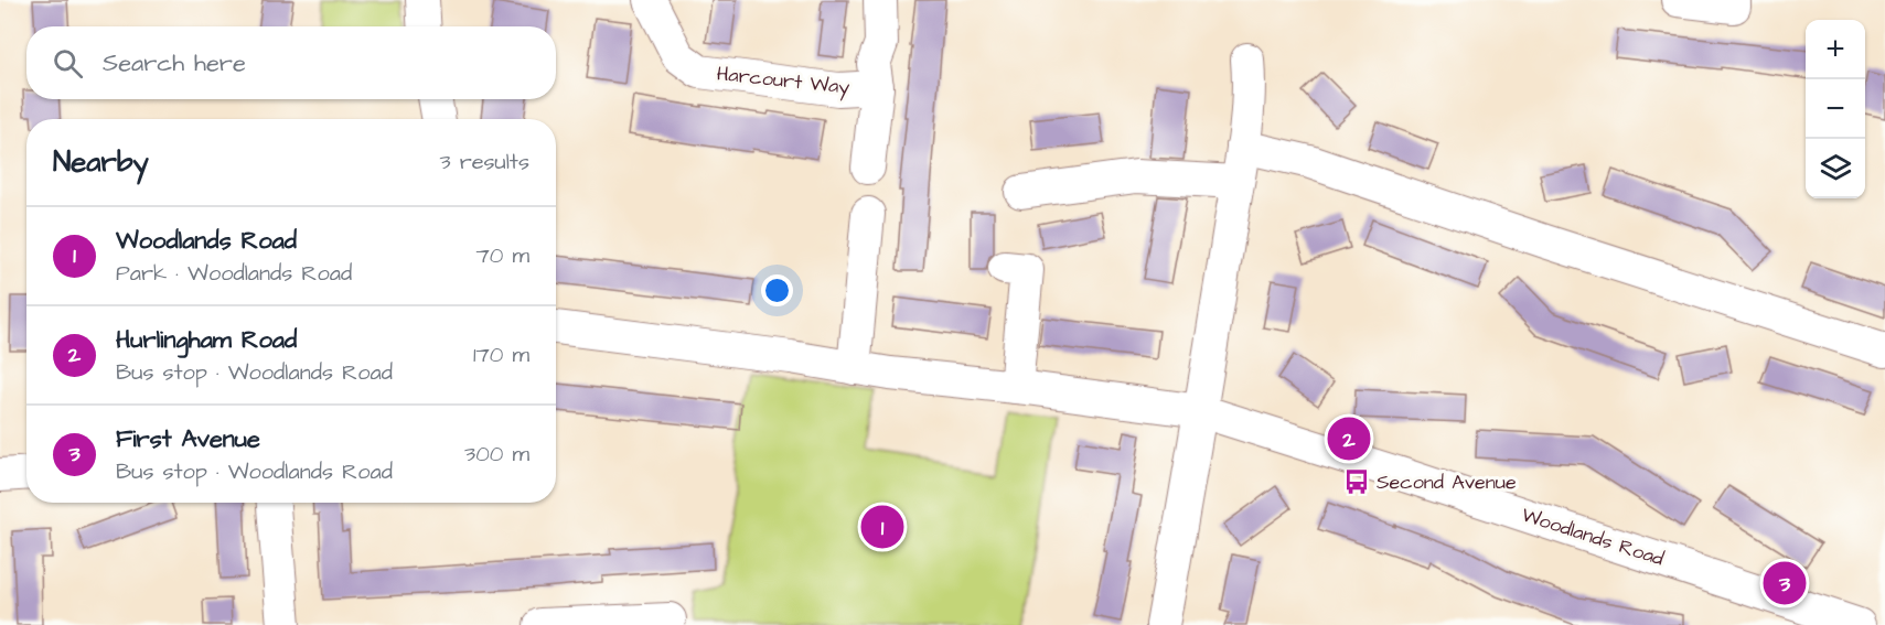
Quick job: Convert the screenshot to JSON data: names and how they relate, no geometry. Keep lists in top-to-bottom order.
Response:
{
  "streets": {
    "street": ["Harcourt Way", "Woodlands Road"]
  },
  "places": {
    "bus stop": ["Second Avenue"]
  },
  "page": {
    "map_buttons": ["+", "−"],
    "search": "Search here",
    "heading": ["Nearby", "3 results"],
    "list": [
      {
        "mark": "1",
        "name": "Woodlands Road",
        "note": "Park · Woodlands Road",
        "value": "70 m"
      },
      {
        "mark": "2",
        "name": "Hurlingham Road",
        "note": "Bus stop · Woodlands Road",
        "value": "170 m"
      },
      {
        "mark": "3",
        "name": "First Avenue",
        "note": "Bus stop · Woodlands Road",
        "value": "300 m"
      }
    ],
    "pins": ["2", "1", "3"]
  }
}
